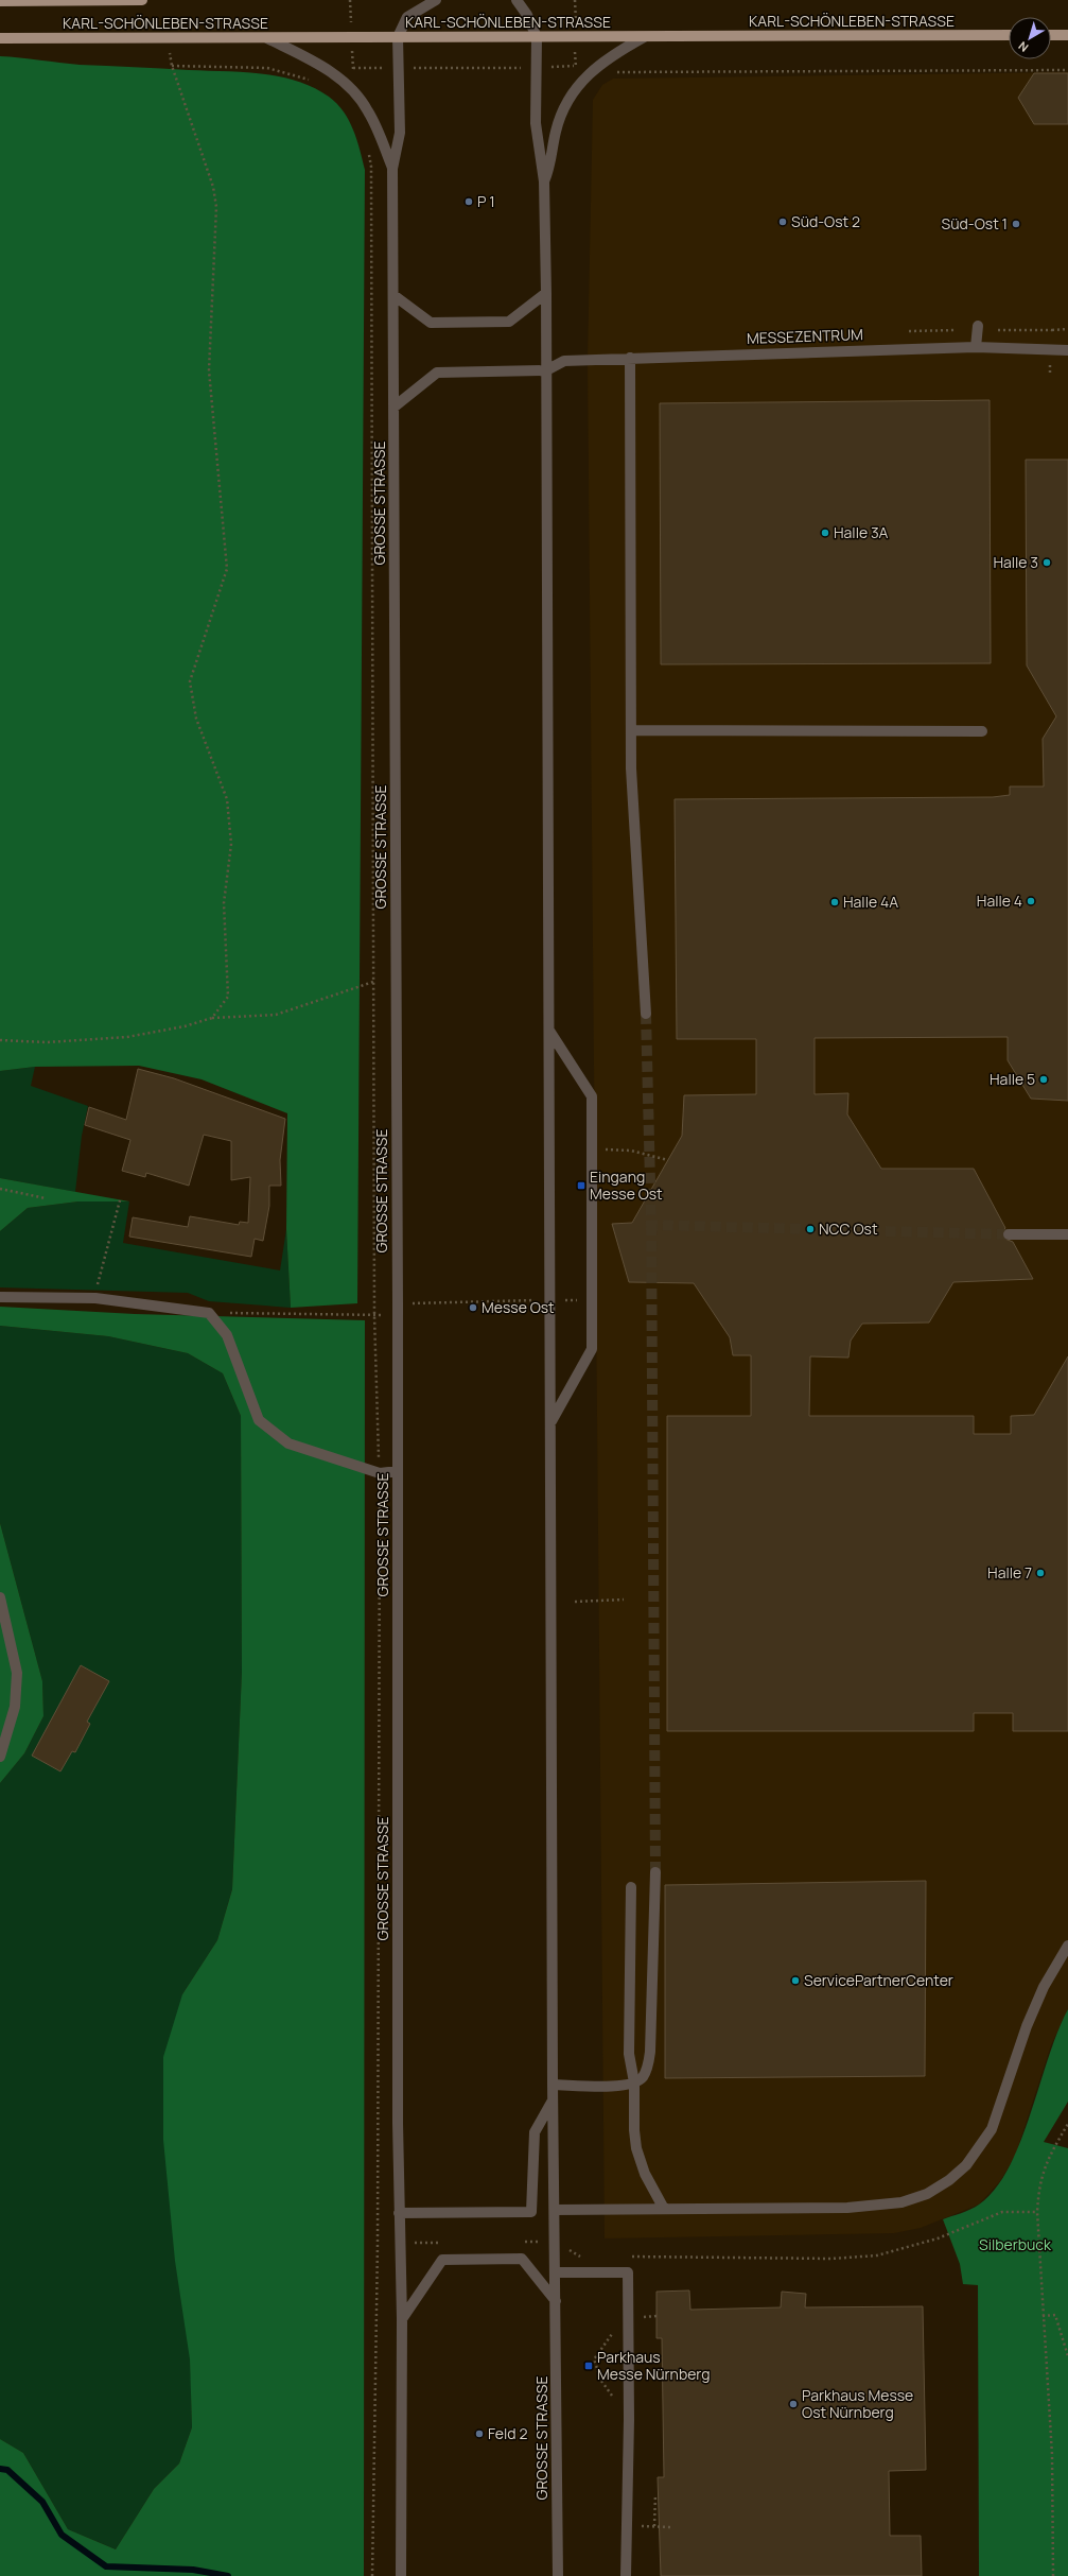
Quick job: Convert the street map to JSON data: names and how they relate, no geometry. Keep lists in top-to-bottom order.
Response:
{
  "streets": {
    "main road": ["KARL-SCHÖNLEBEN-STRASSE"],
    "lane": ["MESSEZENTRUM", "GROSSE STRASSE"]
  },
  "crossings": [
    ["KARL-SCHÖNLEBEN-STRASSE", "GROSSE STRASSE"],
    ["MESSEZENTRUM", "GROSSE STRASSE"]
  ],
  "parks": ["Silberbuck"],
  "places": {
    "other": [
      "P 1",
      "Süd-Ost 2",
      "Süd-Ost 1",
      "Halle 3A",
      "Halle 3",
      "Halle 4",
      "Halle 4A",
      "Halle 5",
      "NCC Ost",
      "Messe Ost",
      "Halle 7",
      "ServicePartnerCenter",
      "Parkhaus Messe Ost Nürnberg",
      "Feld 2"
    ],
    "transit": ["Eingang Messe Ost", "Parkhaus Messe Nürnberg"]
  },
  "north": "bottom left"
}
